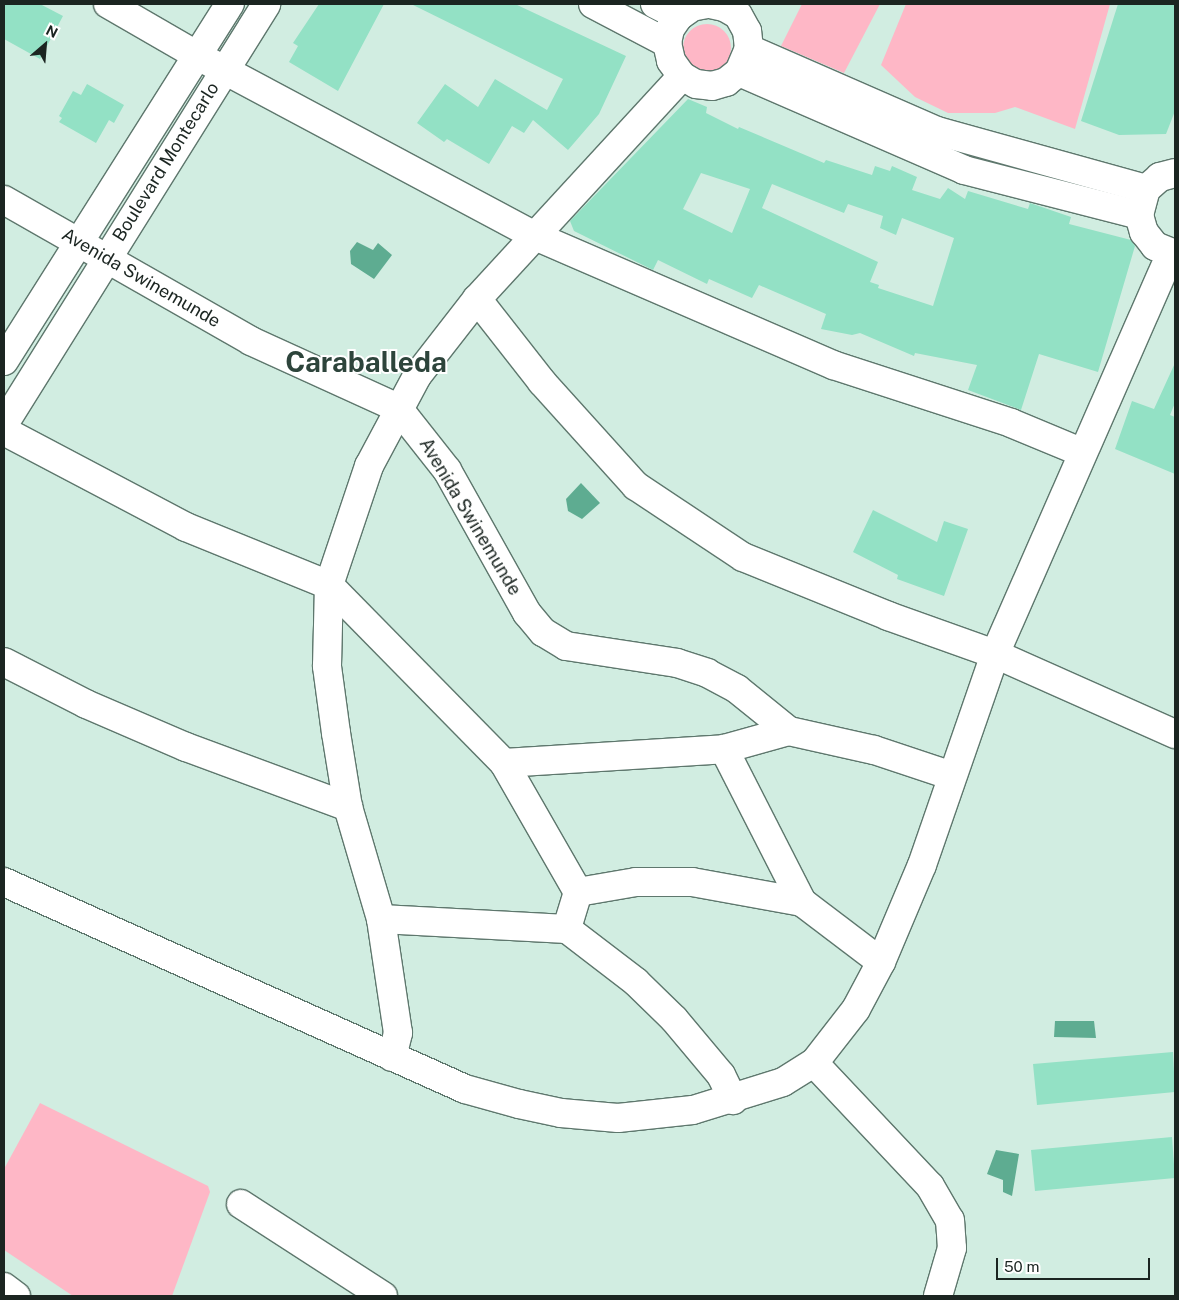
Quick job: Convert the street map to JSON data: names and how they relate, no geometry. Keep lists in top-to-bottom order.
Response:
{
  "streets": {
    "street": ["Boulevard Montecarlo", "Avenida Swinemunde"]
  },
  "crossings": [
    ["Boulevard Montecarlo", "Avenida Swinemunde"]
  ],
  "districts": ["Caraballeda"],
  "scale_bar": "50 m",
  "north": "top right"
}
